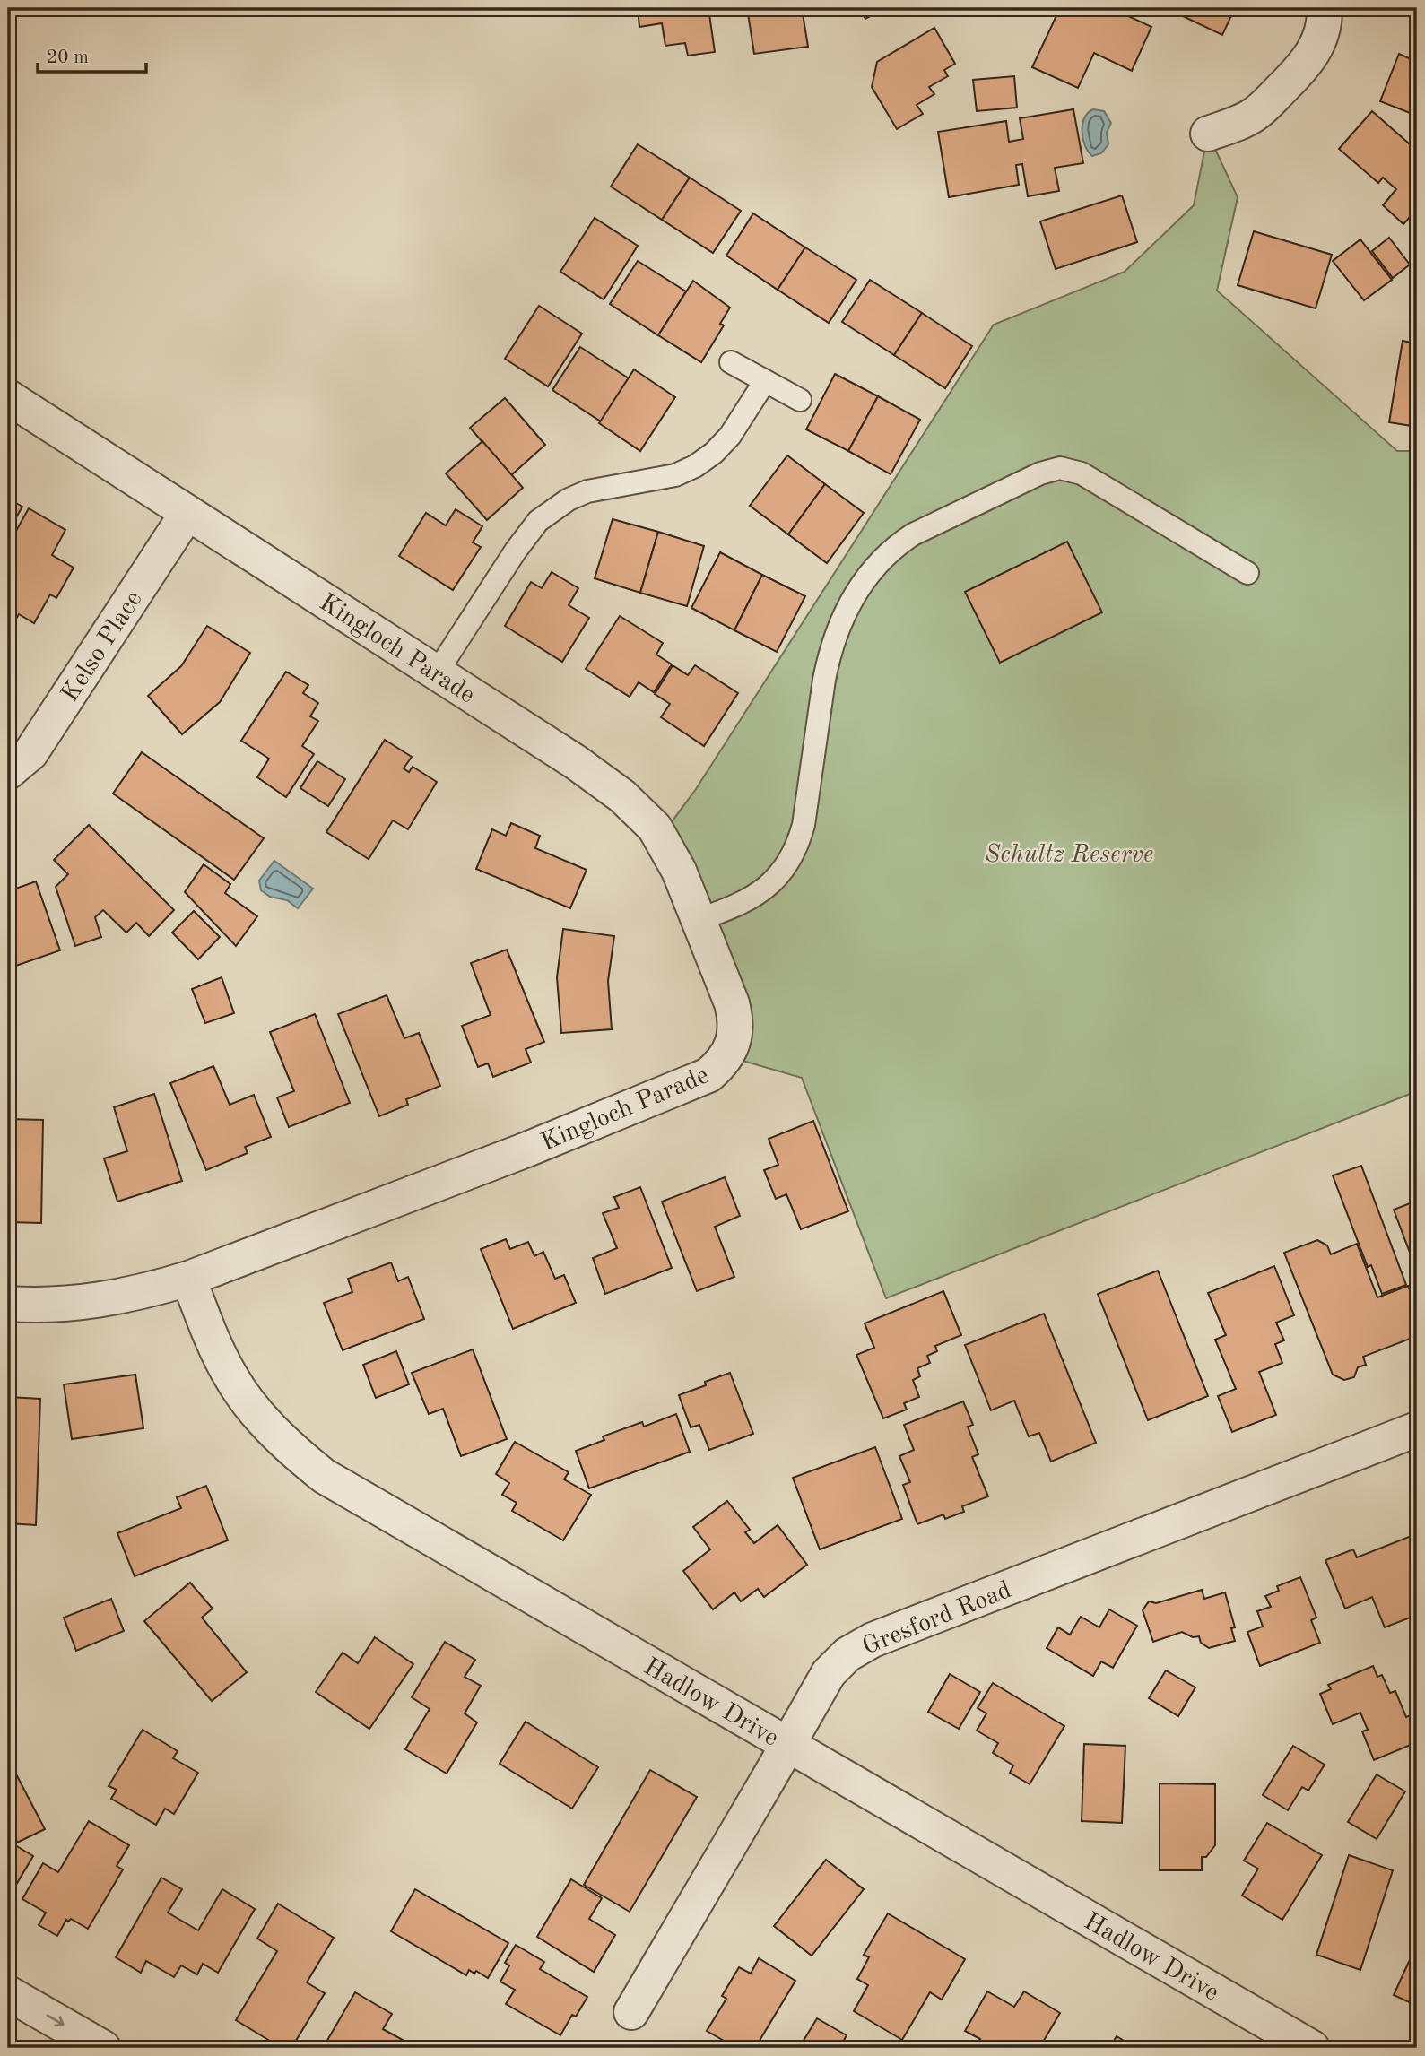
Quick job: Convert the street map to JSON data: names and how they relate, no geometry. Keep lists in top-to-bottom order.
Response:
{
  "streets": {
    "street": [
      "Kelso Place",
      "Kingloch Parade",
      "Gresford Road",
      "Hadlow Drive"
    ]
  },
  "crossings": [
    ["Kelso Place", "Kingloch Parade"],
    ["Kingloch Parade", "Hadlow Drive"],
    ["Gresford Road", "Hadlow Drive"]
  ],
  "parks": ["Schultz Reserve"],
  "scale_bar": "20 m"
}
